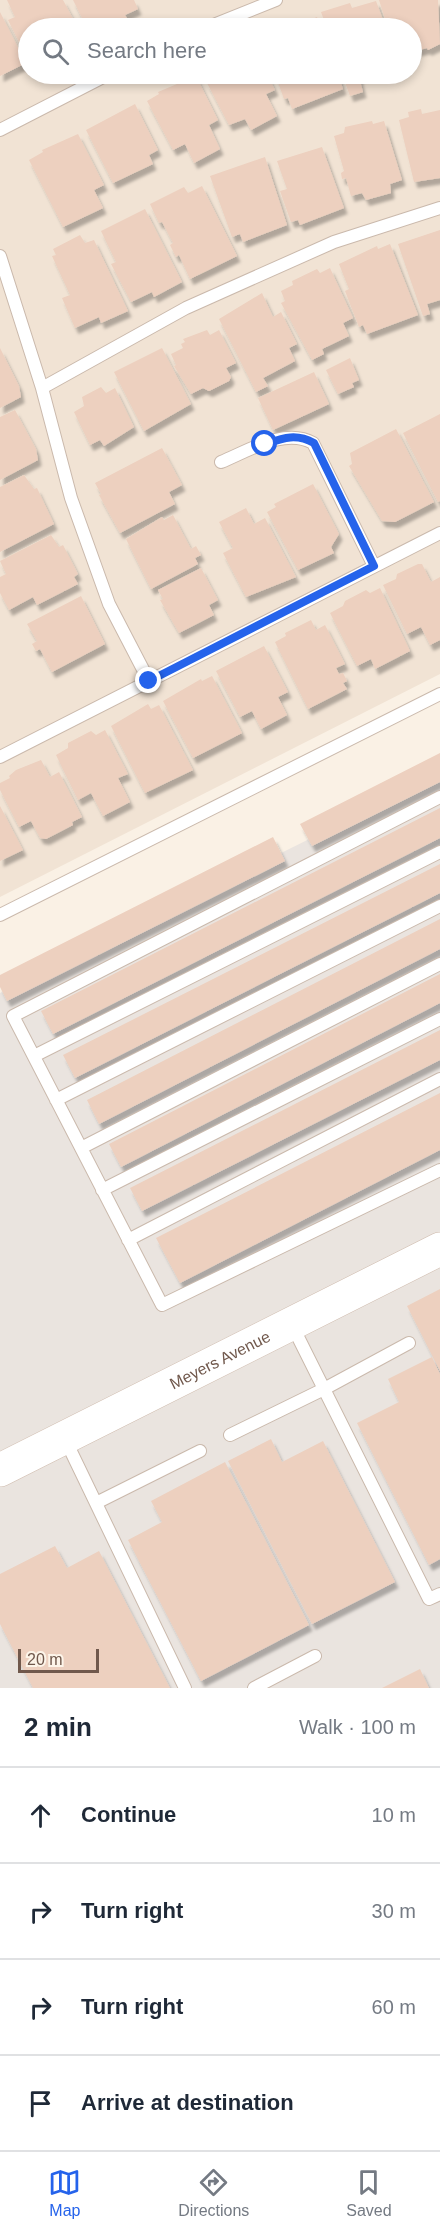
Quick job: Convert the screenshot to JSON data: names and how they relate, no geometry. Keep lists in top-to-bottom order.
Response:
{
  "streets": {
    "street": ["Meyers Avenue"]
  },
  "scale_bar": "20 m",
  "page": {
    "search": "Search here",
    "scale": "20 m",
    "heading": ["2 min", "Walk · 100 m"],
    "list": [
      ["Continue", "10 m"],
      ["Turn right", "30 m"],
      ["Turn right", "60 m"],
      "Arrive at destination"
    ],
    "nav": ["Map", "Directions", "Saved"]
  }
}
